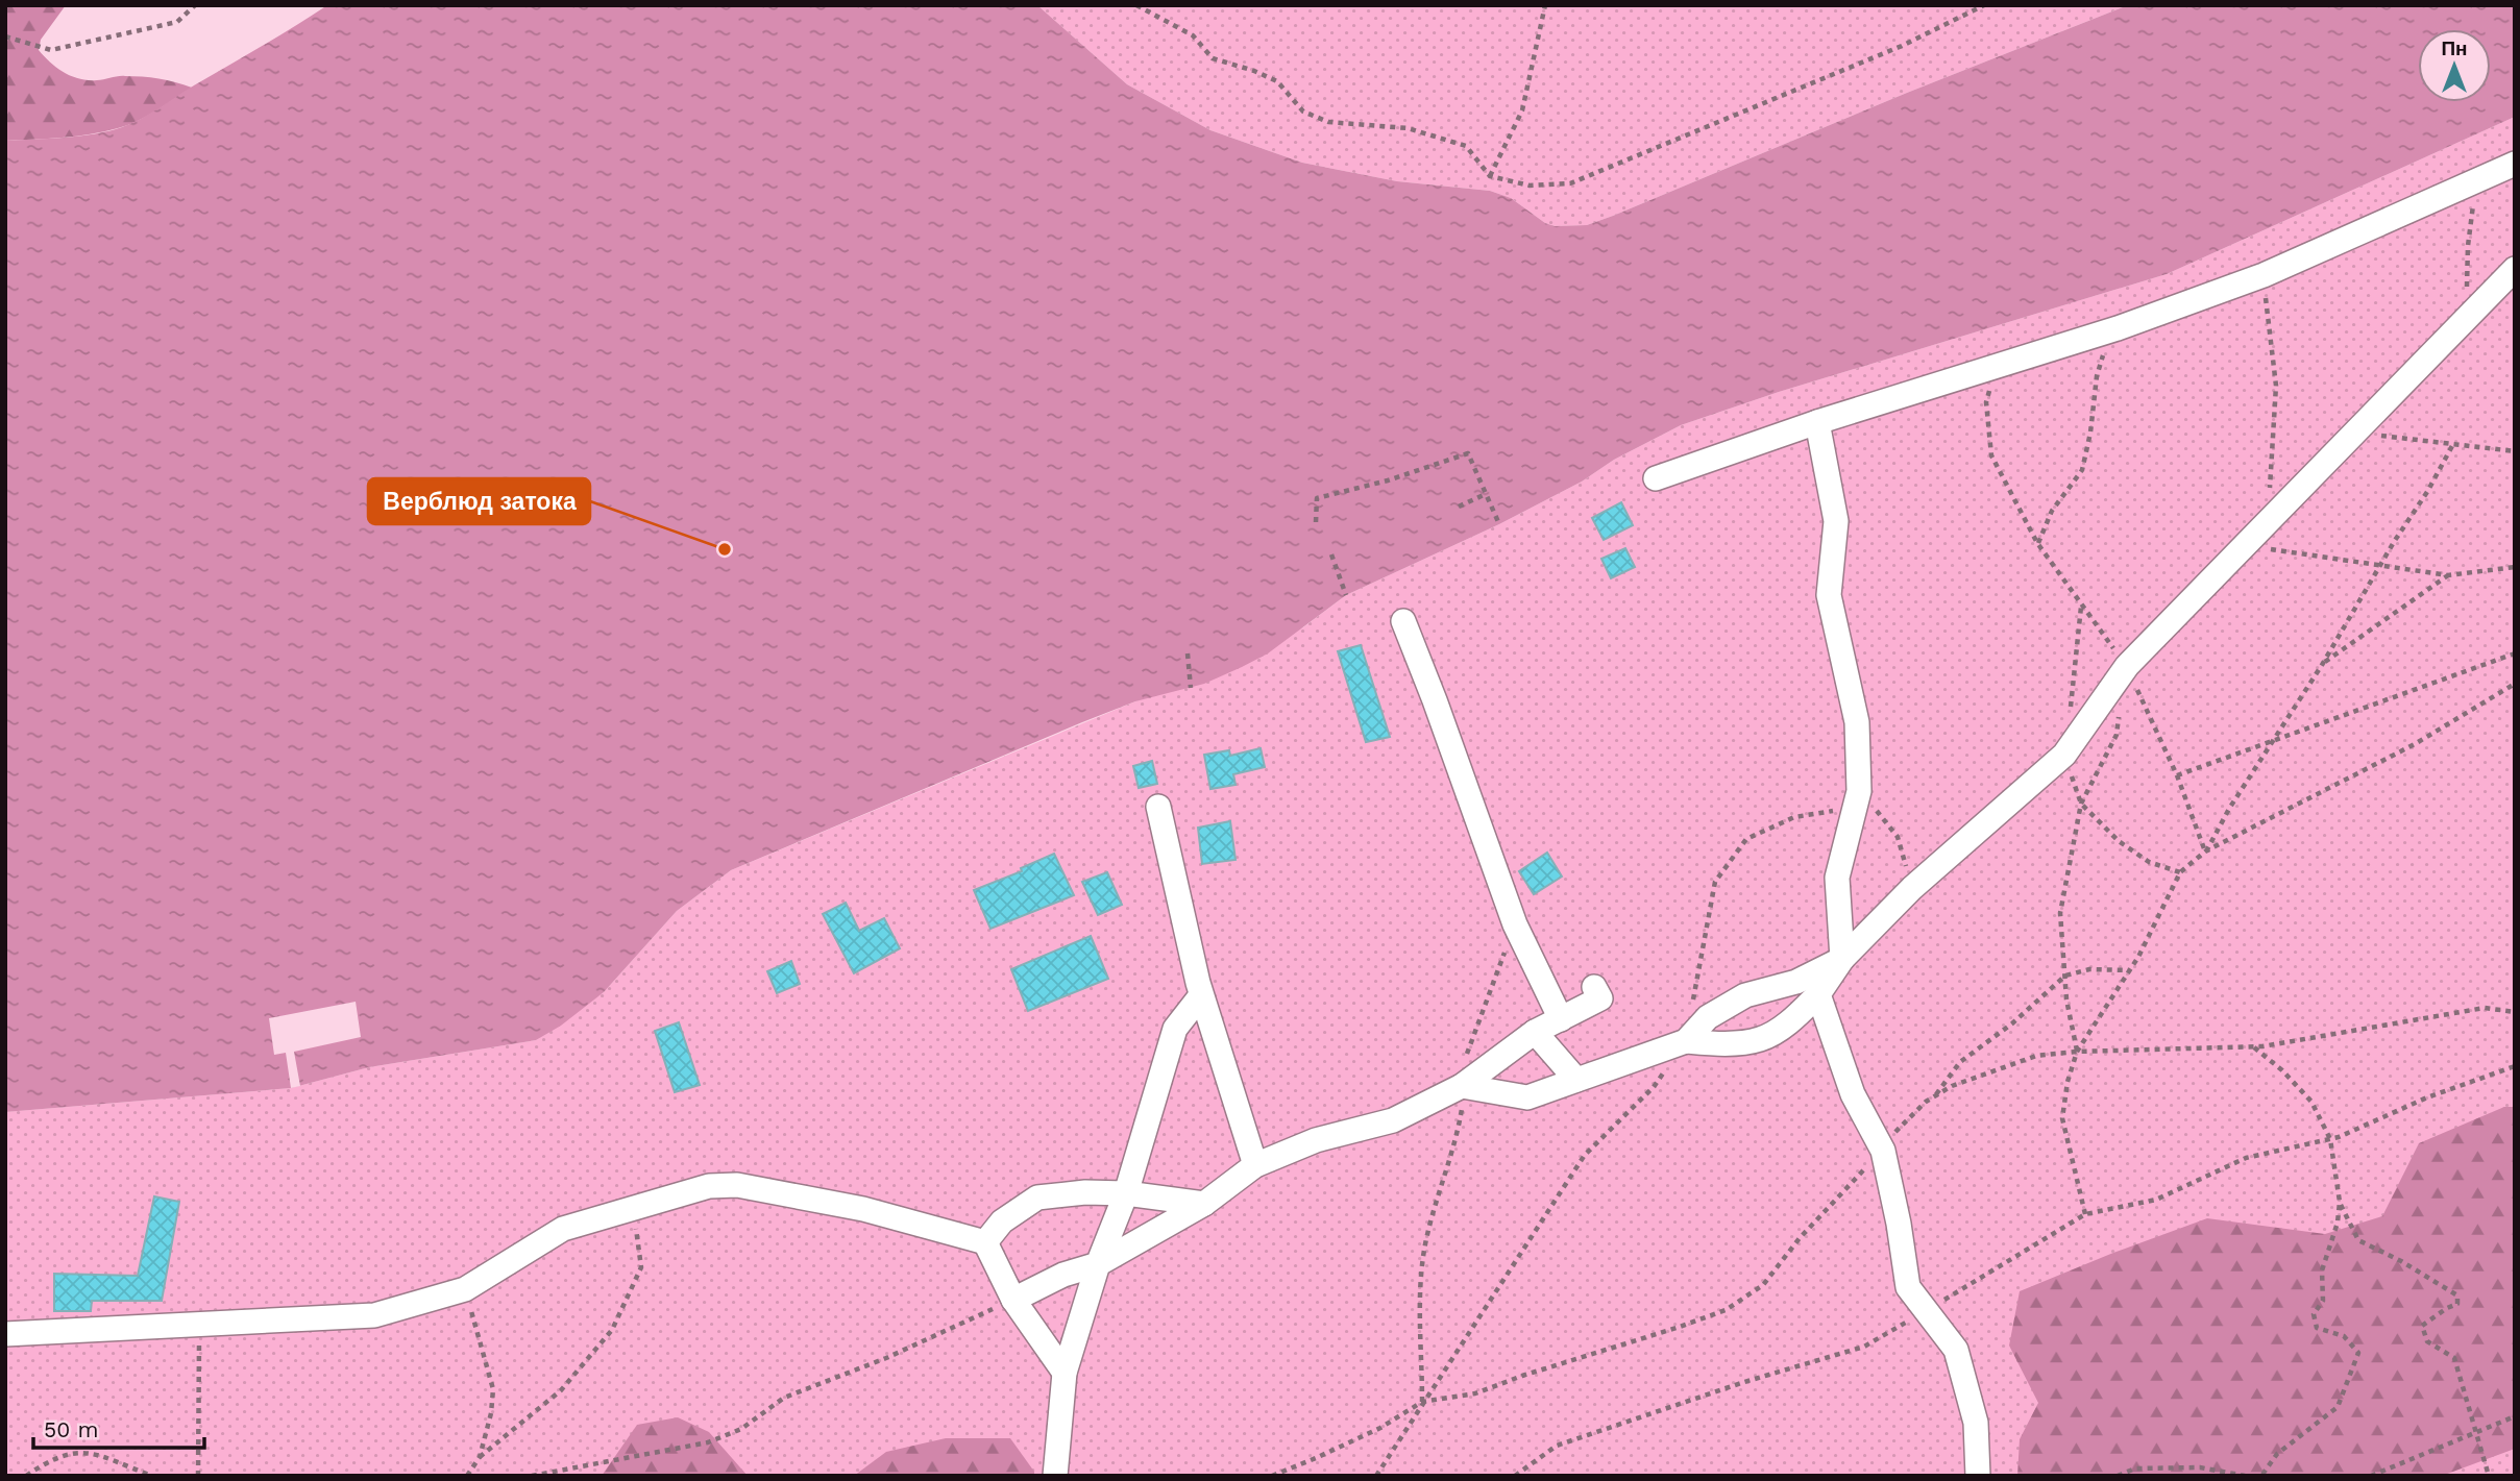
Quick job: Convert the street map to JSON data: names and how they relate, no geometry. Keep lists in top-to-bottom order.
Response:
{
  "places": ["Верблюд затока"],
  "scale_bar": "50 m",
  "north": "top"
}
